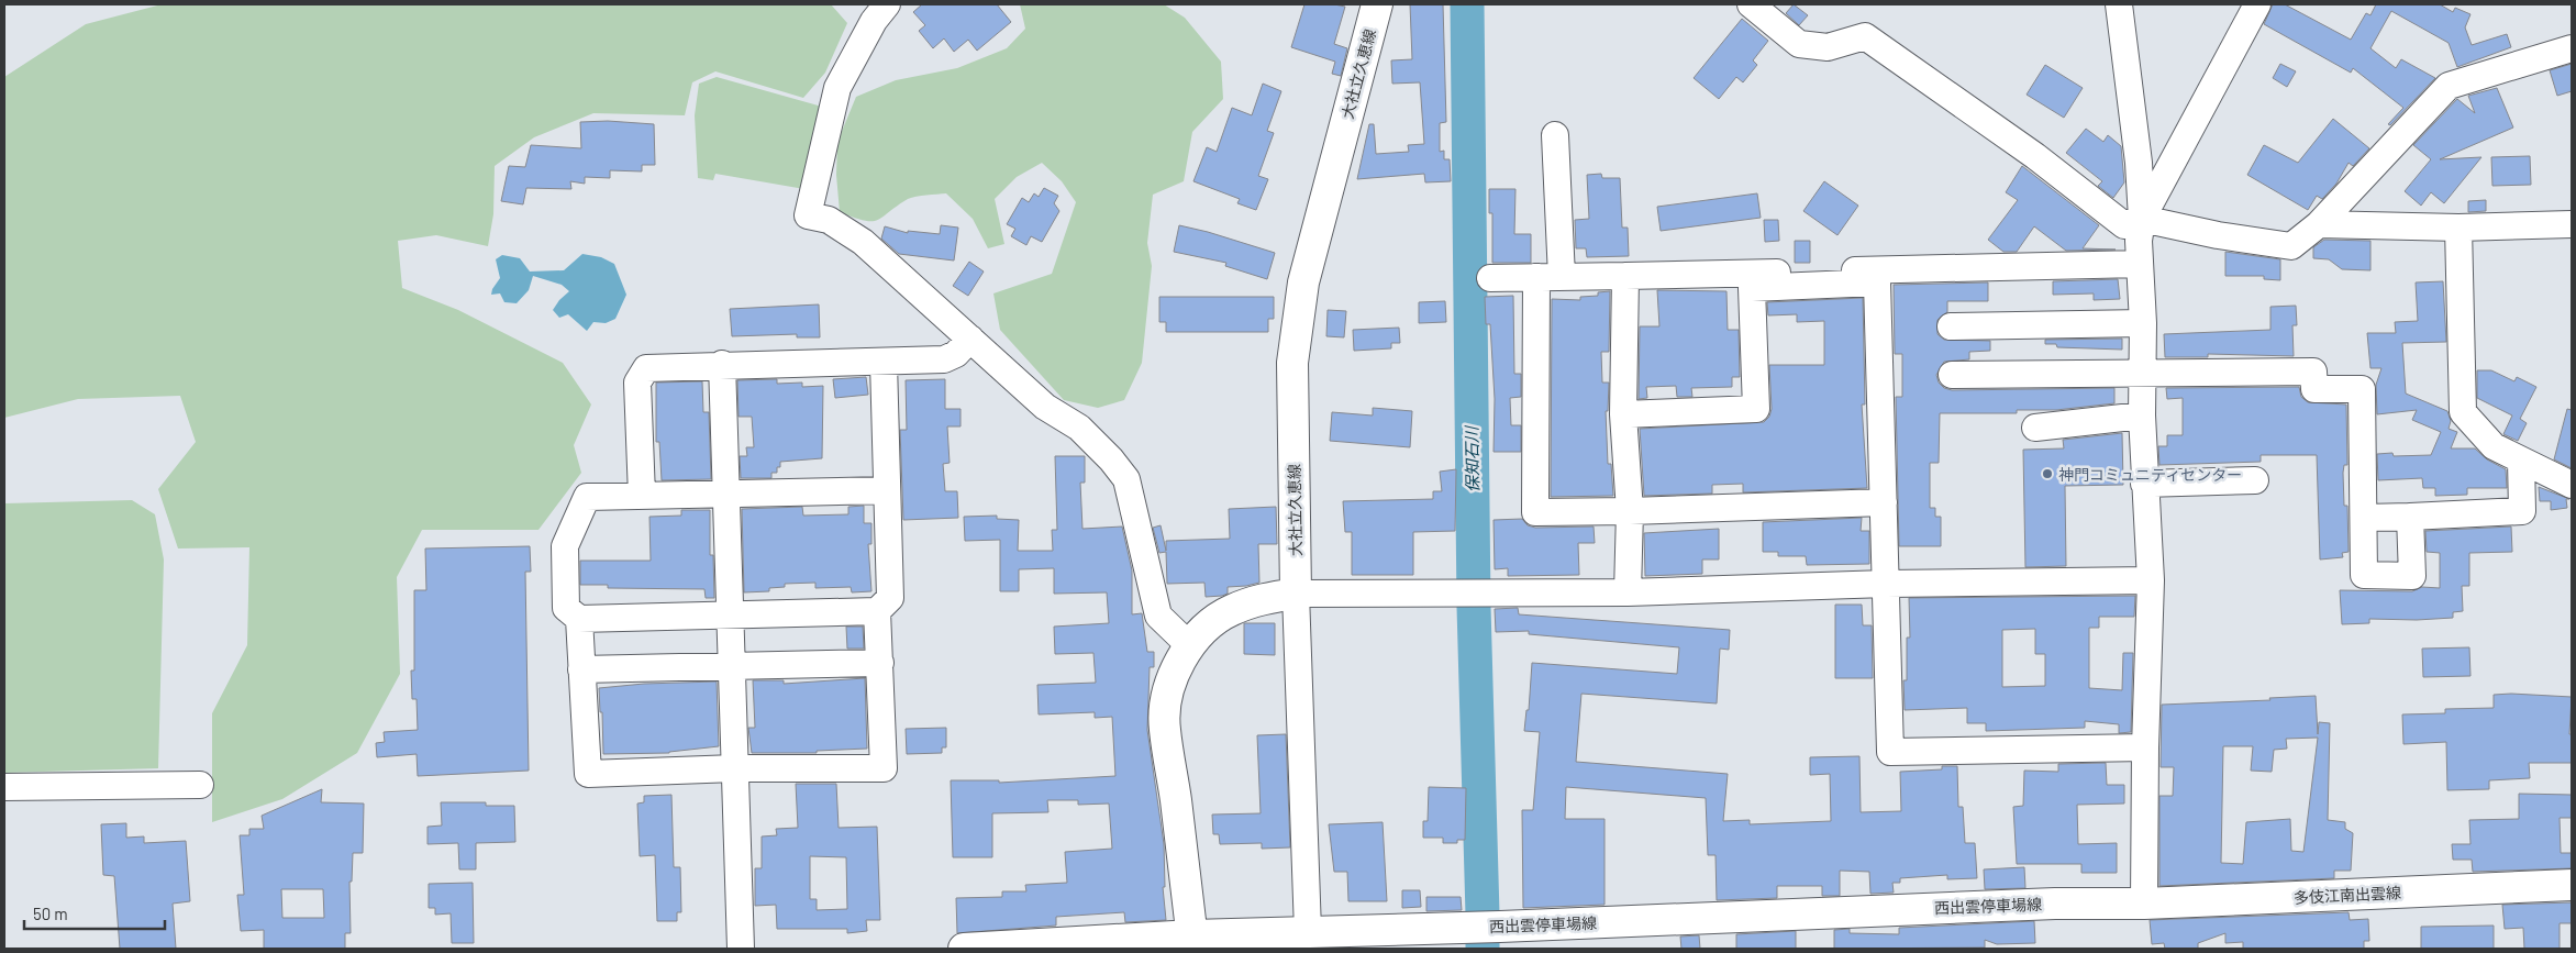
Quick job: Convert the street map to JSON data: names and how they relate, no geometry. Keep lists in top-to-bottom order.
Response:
{
  "streets": {
    "main road": ["大社立久恵線", "多伎江南出雲線", "西出雲停車場線"]
  },
  "crossings": [
    ["多伎江南出雲線", "西出雲停車場線"]
  ],
  "water": ["保知石川"],
  "places": ["神門コミュニティセンター"],
  "scale_bar": "50 m"
}
